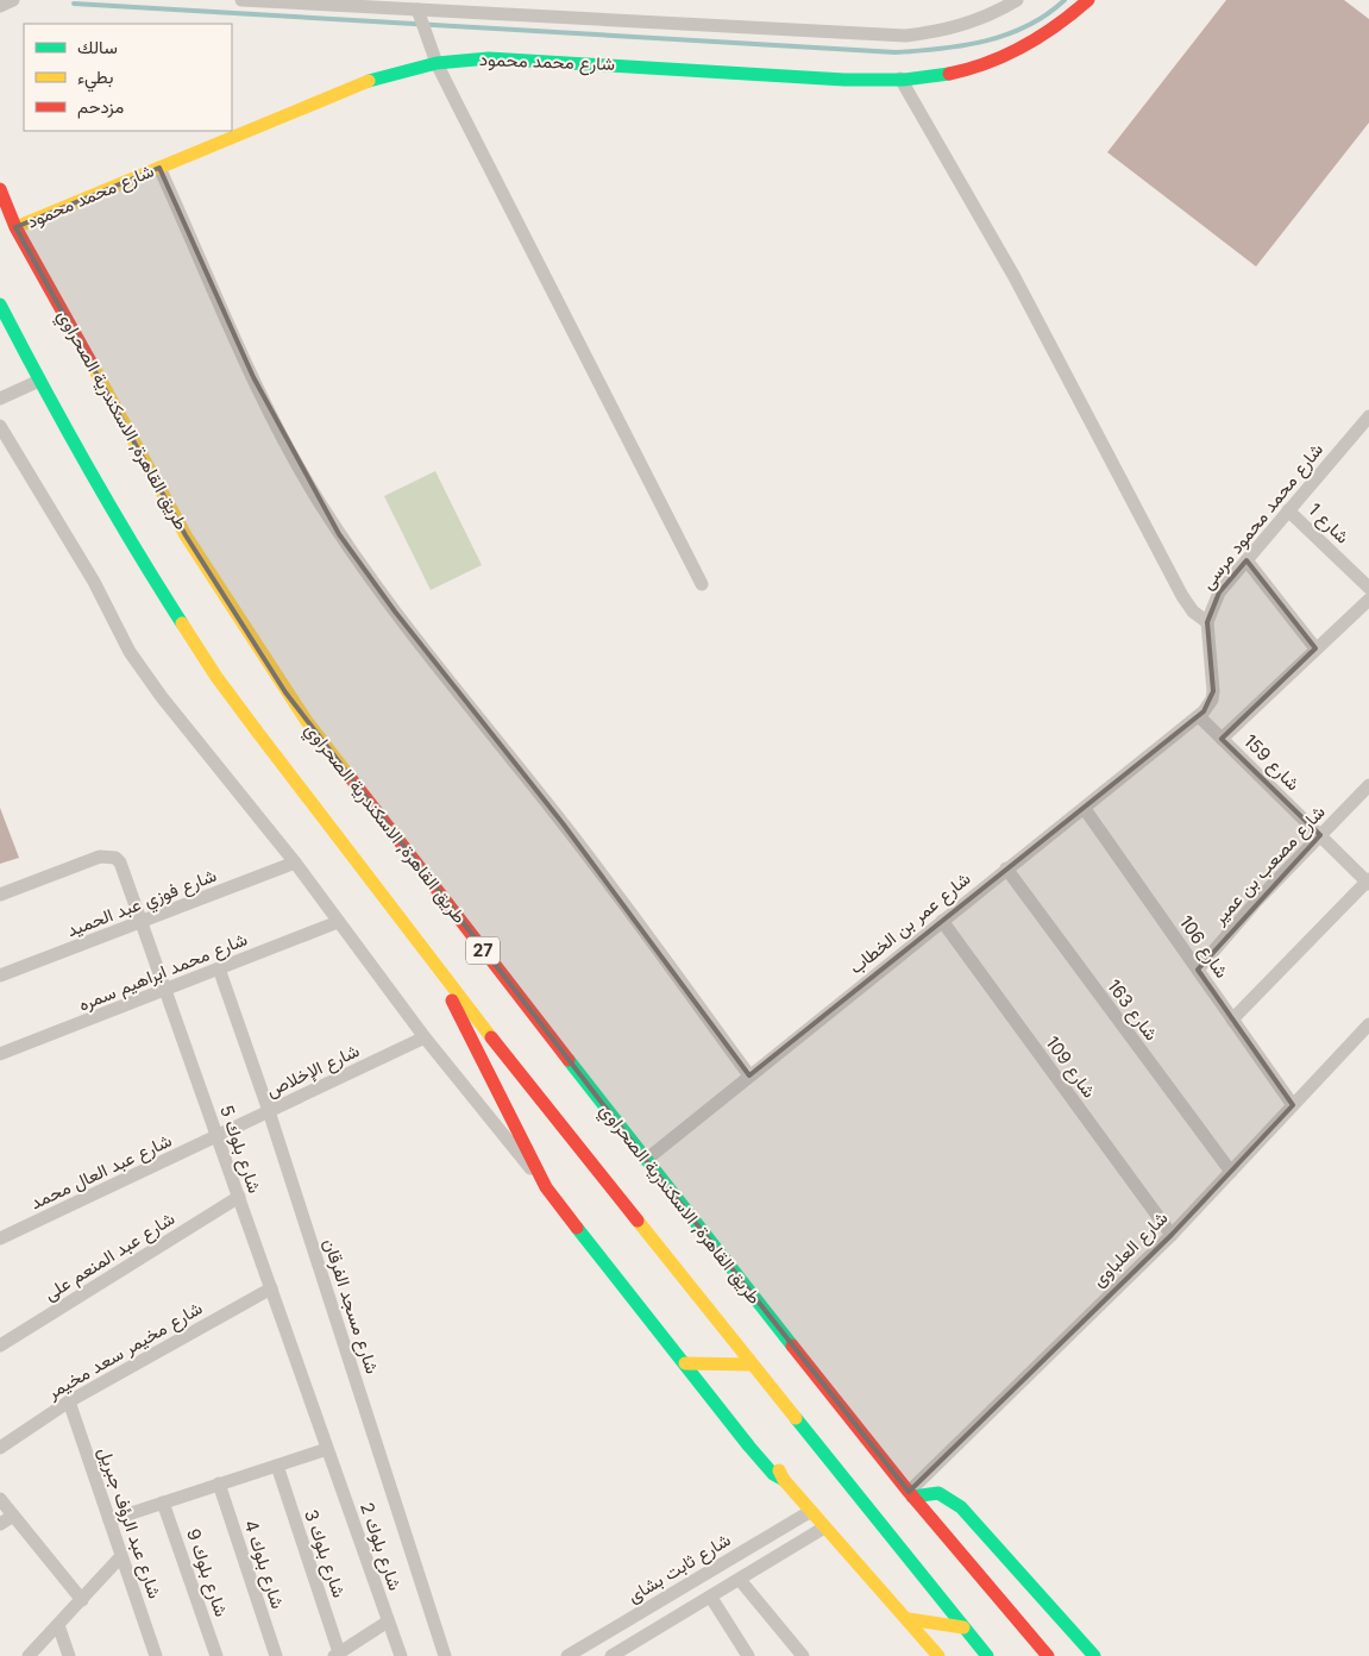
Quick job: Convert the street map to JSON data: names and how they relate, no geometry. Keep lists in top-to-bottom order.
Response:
{
  "streets": {
    "main road": ["شارع محمد محمود", "طريق القاهرة, الاسكندرية الصحراوي", "27"],
    "street": [
      "شارع محمد محمود مرسى",
      "شارع 1",
      "شارع 159",
      "شارع مصعب بن عمير",
      "شارع فوزي عبد الحميد",
      "شارع عمر بن الخطاب",
      "شارع 106",
      "شارع محمد ابراهيم سمره",
      "شارع 163",
      "شارع 109",
      "شارع الإخلاص",
      "شارع بلوك 5",
      "شارع عبد العال محمد",
      "شارع العلباوى",
      "شارع عبد المنعم على",
      "شارع مسجد الفرقان",
      "شارع مخيمر سعد مخيمر",
      "شارع عبد الرؤف جبريل",
      "شارع بلوك 2",
      "شارع بلوك 3",
      "شارع بلوك 4",
      "شارع ثابت بشاى",
      "شارع بلوك 9"
    ]
  },
  "crossings": [
    ["شارع محمد محمود", "طريق القاهرة, الاسكندرية الصحراوي"],
    ["طريق القاهرة, الاسكندرية الصحراوي", "شارع عمر بن الخطاب"],
    ["طريق القاهرة, الاسكندرية الصحراوي", "شارع العلباوى"],
    ["شارع محمد محمود مرسى", "شارع 1"],
    ["شارع محمد محمود مرسى", "شارع 159"],
    ["شارع محمد محمود مرسى", "شارع عمر بن الخطاب"],
    ["شارع 159", "شارع مصعب بن عمير"],
    ["شارع 159", "شارع عمر بن الخطاب"],
    ["شارع مصعب بن عمير", "شارع 106"],
    ["شارع فوزي عبد الحميد", "شارع بلوك 5"],
    ["شارع عمر بن الخطاب", "شارع 106"],
    ["شارع عمر بن الخطاب", "شارع 163"],
    ["شارع عمر بن الخطاب", "شارع 109"],
    ["شارع 106", "شارع العلباوى"],
    ["شارع محمد ابراهيم سمره", "شارع بلوك 5"],
    ["شارع محمد ابراهيم سمره", "شارع مسجد الفرقان"],
    ["شارع 163", "شارع العلباوى"],
    ["شارع 109", "شارع العلباوى"],
    ["شارع الإخلاص", "شارع بلوك 5"],
    ["شارع الإخلاص", "شارع عبد العال محمد"],
    ["شارع الإخلاص", "شارع مسجد الفرقان"],
    ["شارع بلوك 5", "شارع عبد العال محمد"],
    ["شارع بلوك 5", "شارع عبد المنعم على"],
    ["شارع بلوك 5", "شارع مخيمر سعد مخيمر"],
    ["شارع بلوك 5", "شارع بلوك 2"],
    ["شارع مخيمر سعد مخيمر", "شارع عبد الرؤف جبريل"]
  ],
  "legend": ["سالك", "بطيء", "مزدحم"]
}
